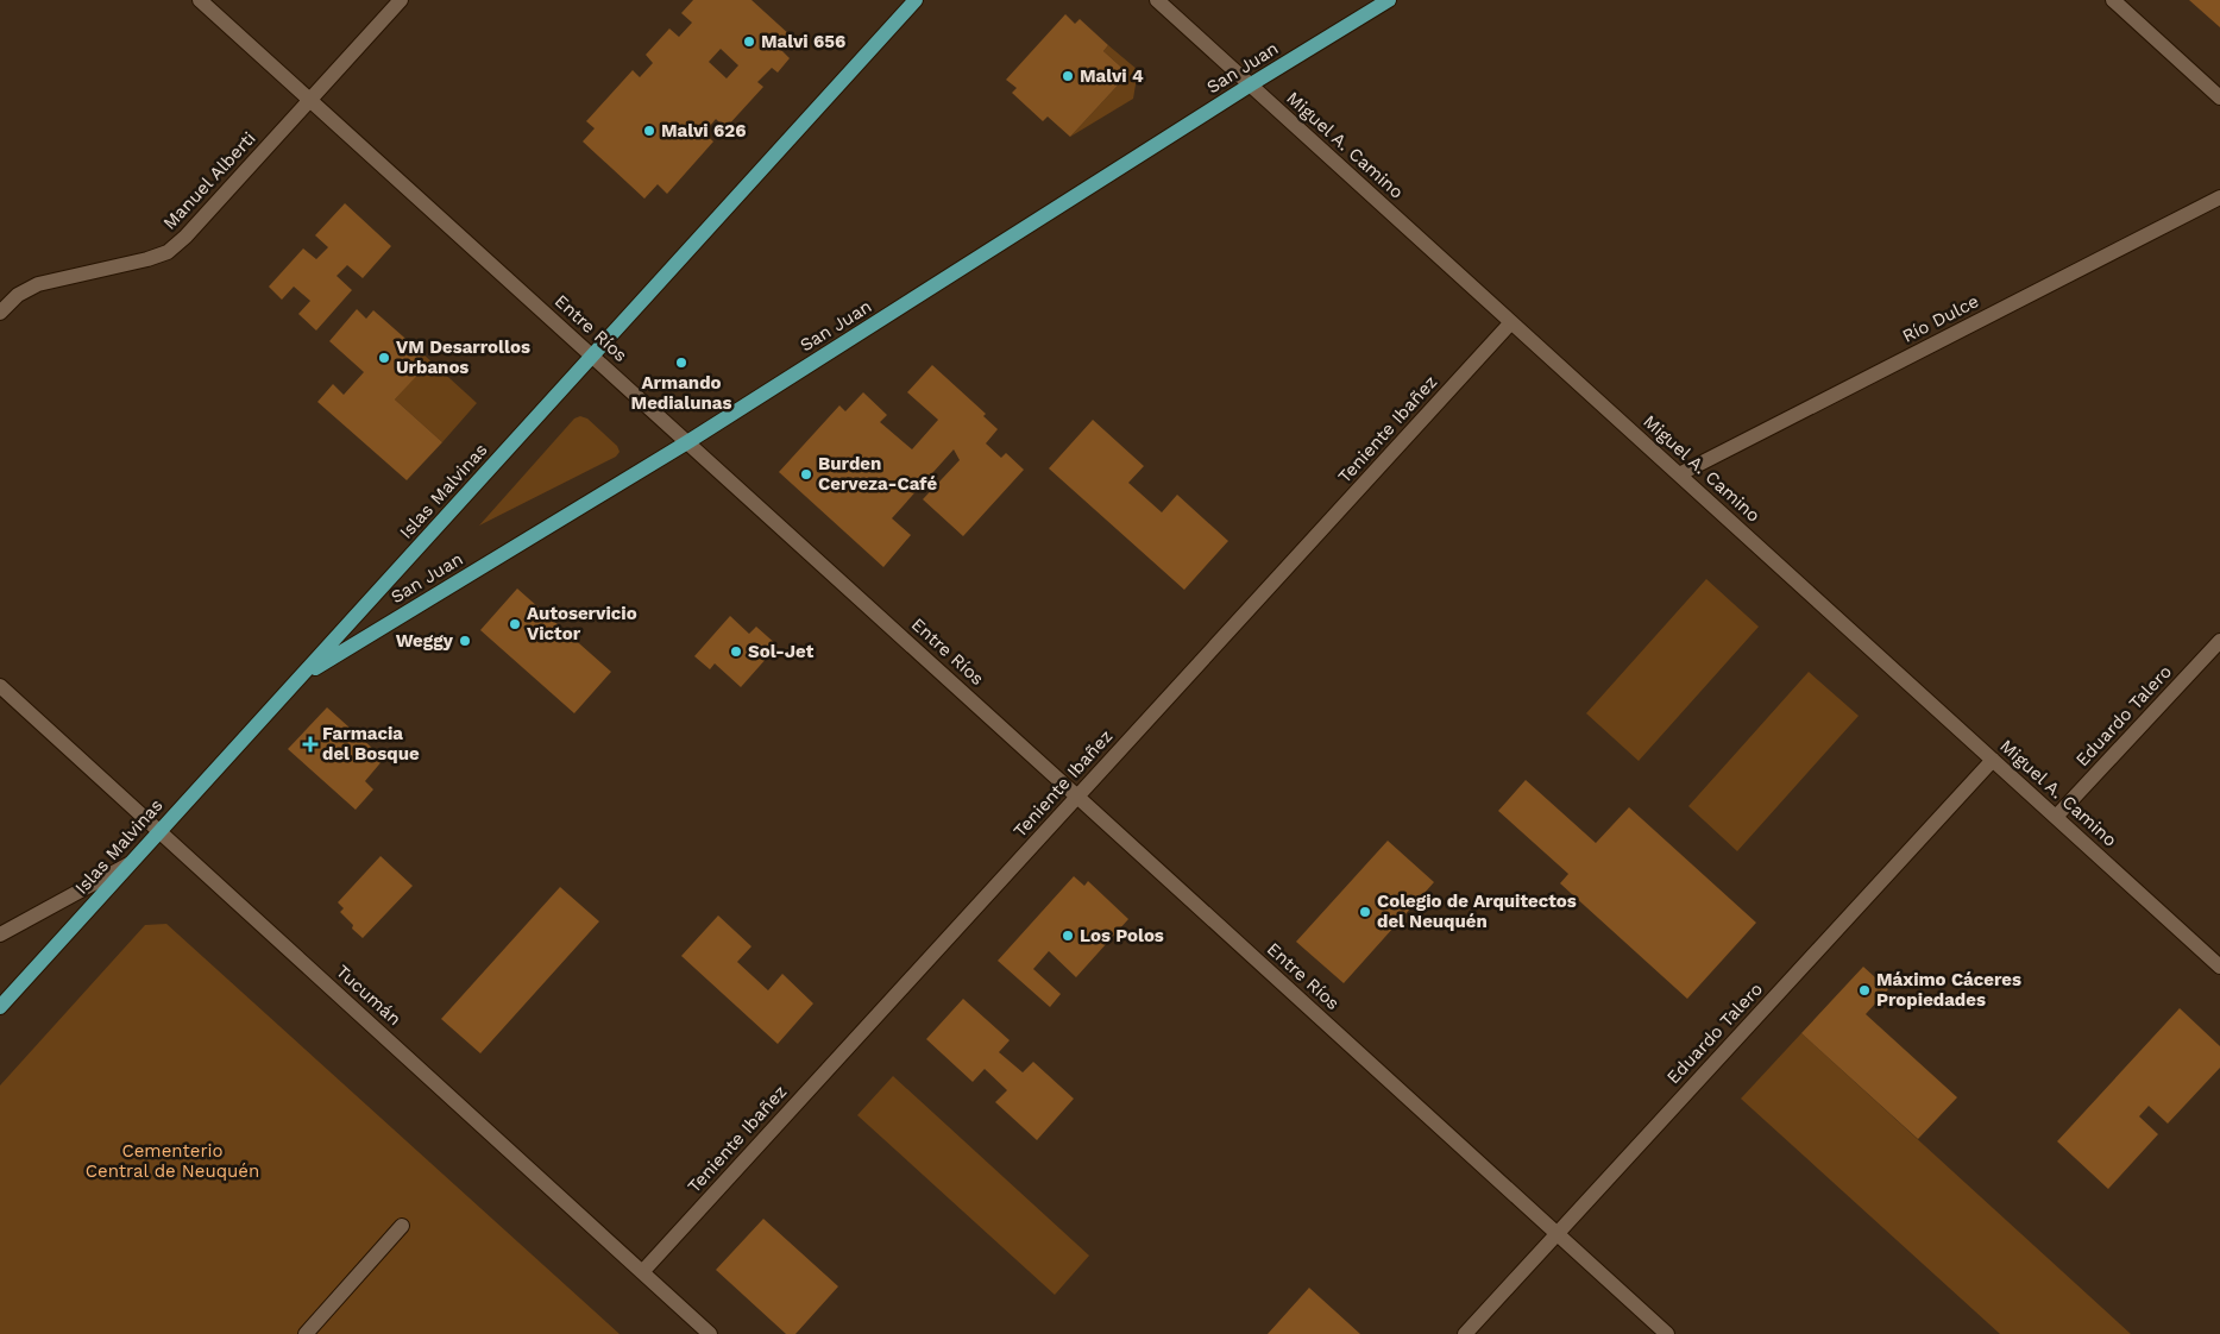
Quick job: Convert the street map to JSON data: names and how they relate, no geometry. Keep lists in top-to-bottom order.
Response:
{
  "streets": {
    "main road": ["San Juan", "Islas Malvinas"],
    "street": [
      "Miguel A. Camino",
      "Manuel Alberti",
      "Río Dulce",
      "Entre Ríos",
      "Teniente Ibañez",
      "Eduardo Talero",
      "Tucumán"
    ]
  },
  "crossings": [
    ["San Juan", "Miguel A. Camino"],
    ["San Juan", "Entre Ríos"],
    ["San Juan", "Islas Malvinas"],
    ["Miguel A. Camino", "Río Dulce"],
    ["Miguel A. Camino", "Teniente Ibañez"],
    ["Miguel A. Camino", "Eduardo Talero"],
    ["Manuel Alberti", "Entre Ríos"],
    ["Entre Ríos", "Teniente Ibañez"],
    ["Entre Ríos", "Islas Malvinas"],
    ["Entre Ríos", "Eduardo Talero"],
    ["Teniente Ibañez", "Tucumán"],
    ["Islas Malvinas", "Tucumán"]
  ],
  "parks": ["Cementerio Central de Neuquén"],
  "places": {
    "other": [
      "Malvi 656",
      "Malvi 4",
      "Malvi 626",
      "VM Desarrollos Urbanos",
      "Armando Medialunas",
      "Burden Cerveza-Café",
      "Autoservicio Victor",
      "Weggy",
      "Sol-Jet",
      "Colegio de Arquitectos del Neuquén",
      "Los Polos",
      "Máximo Cáceres Propiedades"
    ],
    "health": ["Farmacia del Bosque"]
  }
}
